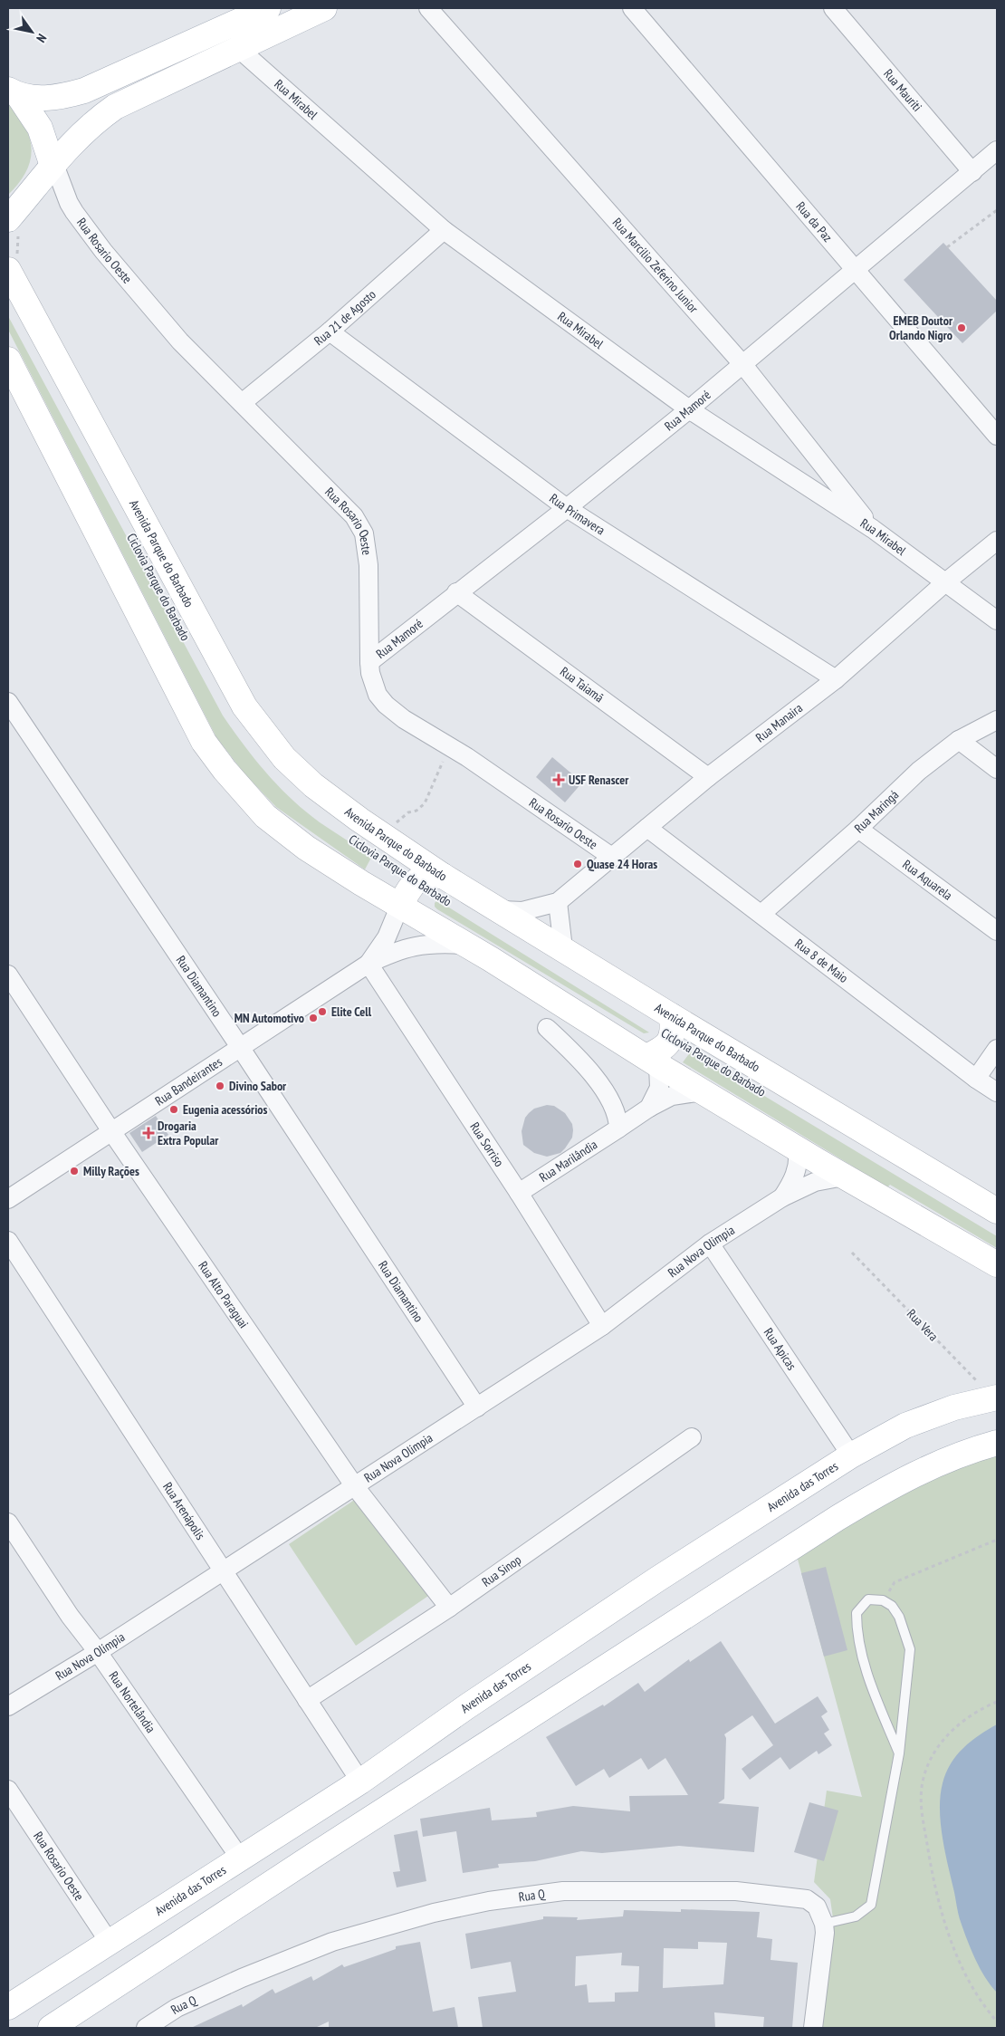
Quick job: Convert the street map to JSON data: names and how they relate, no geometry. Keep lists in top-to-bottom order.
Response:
{
  "streets": {
    "main road": ["Avenida Parque do Barbado", "Avenida das Torres"],
    "street": [
      "Rua Mauriti",
      "Rua Mirabel",
      "Rua da Paz",
      "Rua Rosario Oeste",
      "Rua Marcilio Zeferino Junior",
      "Rua 21 de Agosto",
      "Rua Mamoré",
      "Rua Primavera",
      "Rua Taiamã",
      "Rua Manaira",
      "Rua Maringá",
      "Rua Aquarela",
      "Rua 8 de Maio",
      "Rua Diamantino",
      "Rua Bandeirantes",
      "Rua Sorriso",
      "Rua Marilândia",
      "Rua Nova Olimpia",
      "Rua Alto Paraguai",
      "Rua Apicas",
      "Rua Arenápolis",
      "Rua Sinop",
      "Rua Nortelândia",
      "Rua Q"
    ],
    "path": ["Rua Vera"]
  },
  "crossings": [
    ["Rua Mauriti", "Rua Mamoré"],
    ["Rua Mirabel", "Rua Marcilio Zeferino Junior"],
    ["Rua Mirabel", "Rua 21 de Agosto"],
    ["Rua Mirabel", "Rua Mamoré"],
    ["Rua Mirabel", "Rua Manaira"],
    ["Rua da Paz", "Rua Mamoré"],
    ["Rua Rosario Oeste", "Rua 21 de Agosto"],
    ["Rua Rosario Oeste", "Rua Mamoré"],
    ["Rua Rosario Oeste", "Rua Manaira"],
    ["Rua Rosario Oeste", "Avenida das Torres"],
    ["Rua Marcilio Zeferino Junior", "Rua Mamoré"],
    ["Rua 21 de Agosto", "Rua Primavera"],
    ["Rua Mamoré", "Rua Primavera"],
    ["Rua Mamoré", "Rua Taiamã"],
    ["Rua Primavera", "Rua Manaira"],
    ["Avenida Parque do Barbado", "Rua Manaira"],
    ["Rua Taiamã", "Rua Manaira"],
    ["Rua Manaira", "Rua 8 de Maio"],
    ["Rua Maringá", "Rua Aquarela"],
    ["Rua Maringá", "Rua 8 de Maio"],
    ["Rua Diamantino", "Rua Bandeirantes"],
    ["Rua Diamantino", "Rua Nova Olimpia"],
    ["Rua Bandeirantes", "Rua Sorriso"],
    ["Rua Bandeirantes", "Rua Alto Paraguai"],
    ["Rua Sorriso", "Rua Marilândia"],
    ["Rua Sorriso", "Rua Nova Olimpia"],
    ["Rua Nova Olimpia", "Rua Alto Paraguai"],
    ["Rua Nova Olimpia", "Rua Apicas"],
    ["Rua Nova Olimpia", "Rua Arenápolis"],
    ["Rua Nova Olimpia", "Rua Nortelândia"],
    ["Rua Alto Paraguai", "Rua Sinop"],
    ["Rua Vera", "Avenida das Torres"],
    ["Rua Apicas", "Avenida das Torres"],
    ["Avenida das Torres", "Rua Arenápolis"],
    ["Avenida das Torres", "Rua Nortelândia"],
    ["Rua Arenápolis", "Rua Sinop"]
  ],
  "places": {
    "other": [
      "EMEB Doutor Orlando Nigro",
      "Quase 24 Horas",
      "Elite Cell",
      "MN Automotivo",
      "Divino Sabor",
      "Eugenia acessórios",
      "Milly Rações"
    ],
    "health": ["USF Renascer", "Drogaria Extra Popular"]
  },
  "north": "bottom right"
}
